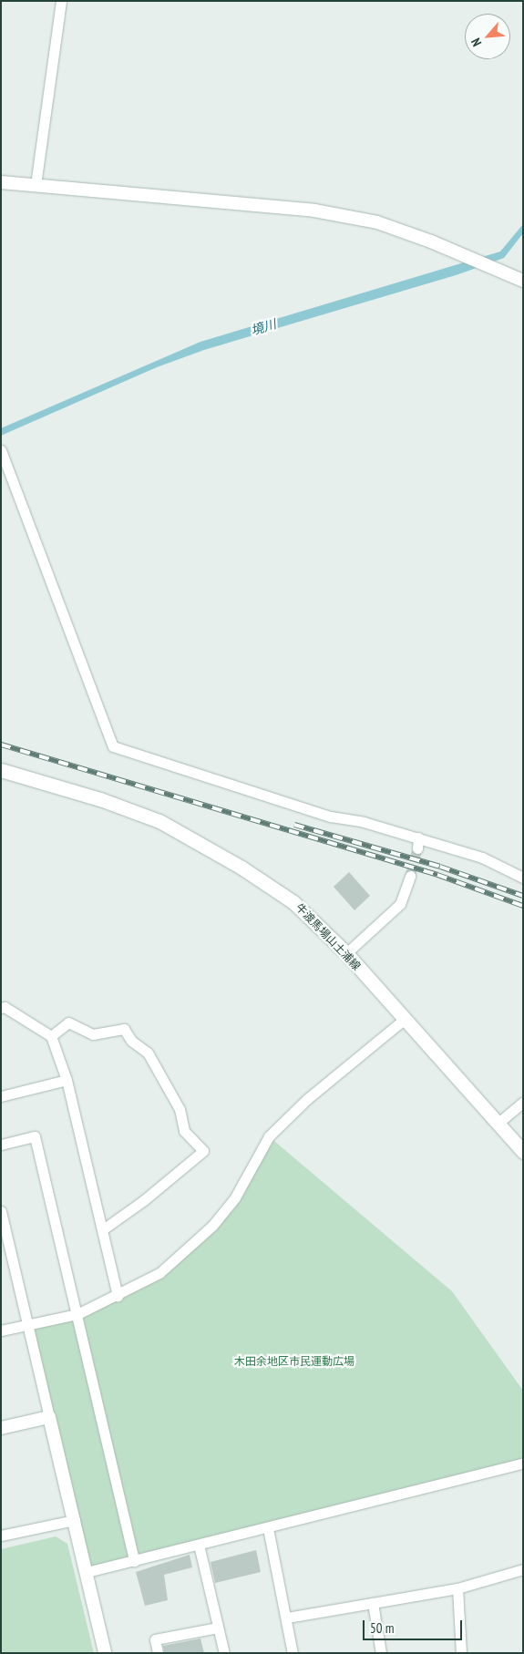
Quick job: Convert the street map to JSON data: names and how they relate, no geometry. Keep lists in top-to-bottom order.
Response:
{
  "streets": {
    "main road": ["牛渡馬場山土浦線"]
  },
  "water": ["境川"],
  "parks": ["木田余地区市民運動広場"],
  "scale_bar": "50 m",
  "north": "bottom left"
}
